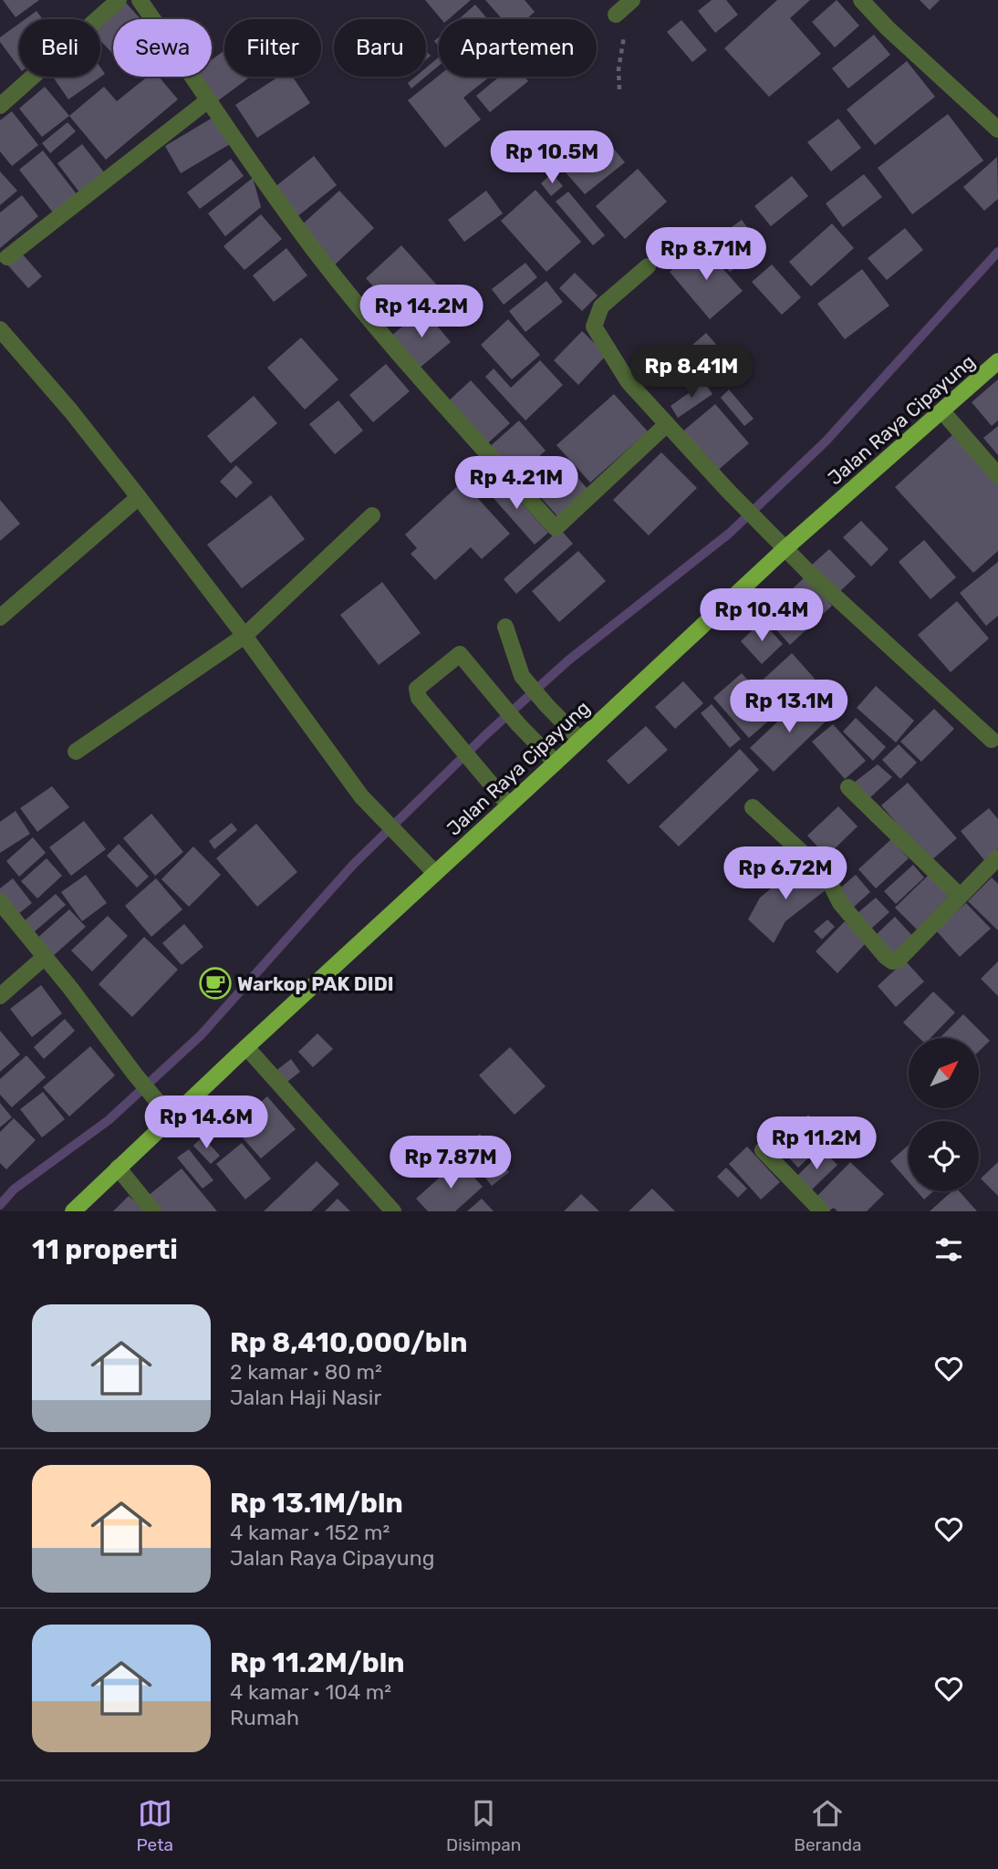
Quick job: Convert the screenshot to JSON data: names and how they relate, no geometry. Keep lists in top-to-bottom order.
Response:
{
  "streets": {
    "main road": ["Jalan Raya Cipayung"]
  },
  "places": {
    "cafe": ["Warkop PAK DIDI"]
  },
  "north": "top right",
  "page": {
    "chip": [
      "Beli",
      "Sewa",
      "Filter",
      "Baru",
      "Apartemen"
    ],
    "price": [
      "Rp 10.5M",
      "Rp 8.71M",
      "Rp 14.2M",
      "Rp 8.41M",
      "Rp 4.21M",
      "Rp 10.4M",
      "Rp 13.1M",
      "Rp 6.72M",
      "Rp 14.6M",
      "Rp 11.2M",
      "Rp 7.87M"
    ],
    "heading": "11 properti",
    "list": [
      {
        "name": "Rp 8,410,000/bln",
        "note": "2 kamar · 80 m² · Jalan Haji Nasir"
      },
      {
        "name": "Rp 13.1M/bln",
        "note": "4 kamar · 152 m² · Jalan Raya Cipayung"
      },
      {
        "name": "Rp 11.2M/bln",
        "note": "4 kamar · 104 m² · Rumah"
      }
    ],
    "tabs": ["Peta", "Disimpan", "Beranda"]
  }
}
